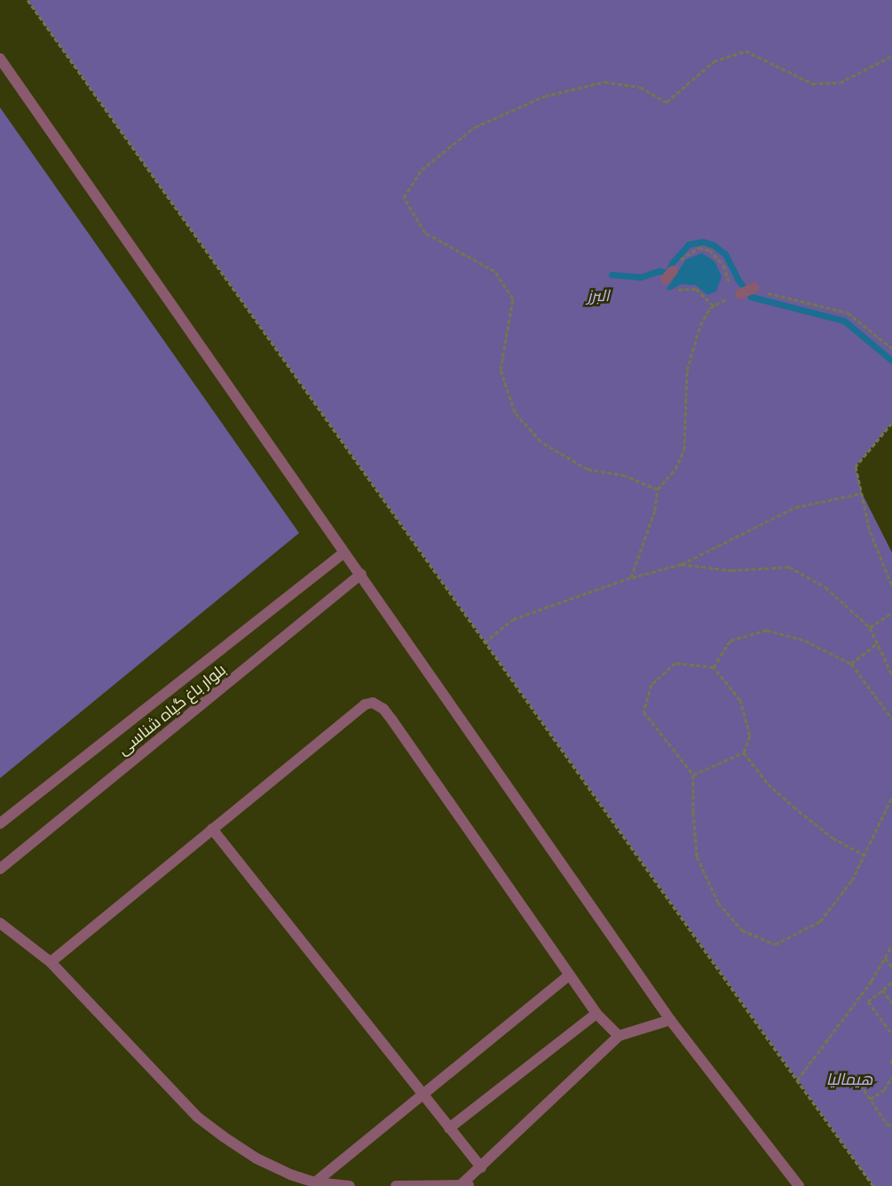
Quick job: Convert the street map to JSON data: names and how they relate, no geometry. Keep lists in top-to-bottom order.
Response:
{
  "streets": {
    "street": ["بلوار باغ گیاه شناسی"]
  },
  "parks": ["البرز", "هیمالیا"]
}
